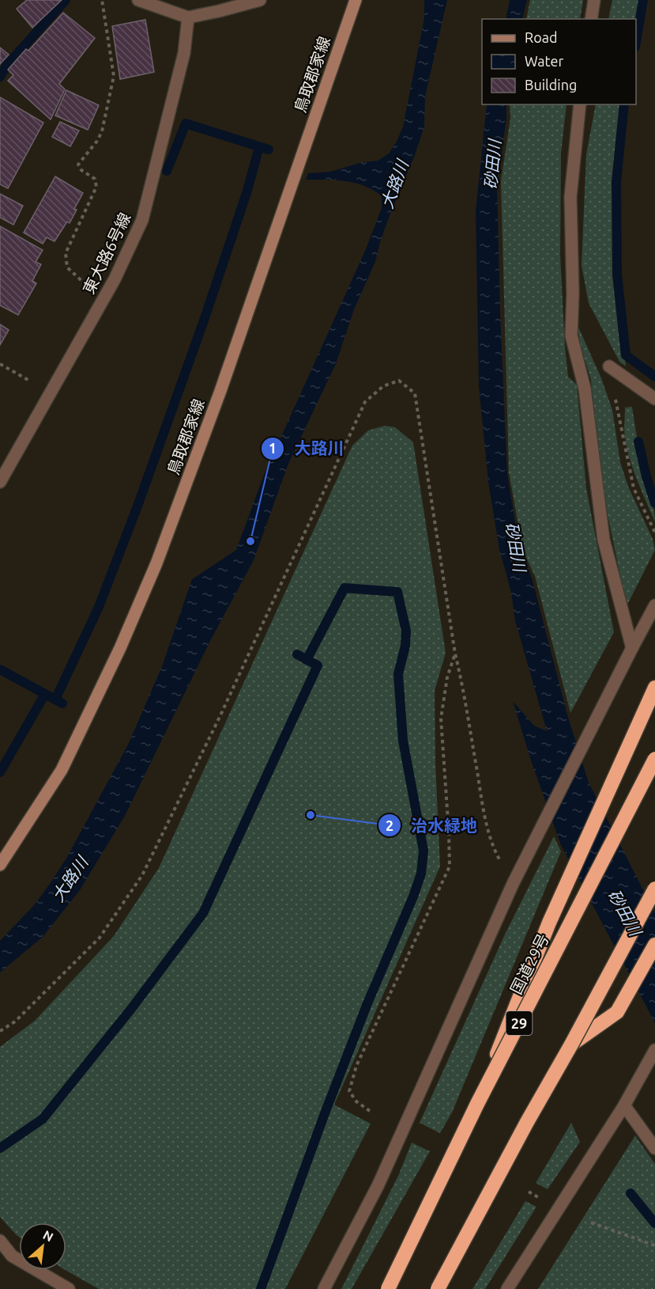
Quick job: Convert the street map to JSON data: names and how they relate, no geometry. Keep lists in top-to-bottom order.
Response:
{
  "streets": {
    "highway": ["国道29号", "29"],
    "main road": ["鳥取郡家線"],
    "street": ["東大路6号線"]
  },
  "water": ["砂田川", "大路川"],
  "places": ["大路川", "治水緑地"],
  "legend": ["Road", "Water", "Building"],
  "north": "top right"
}
